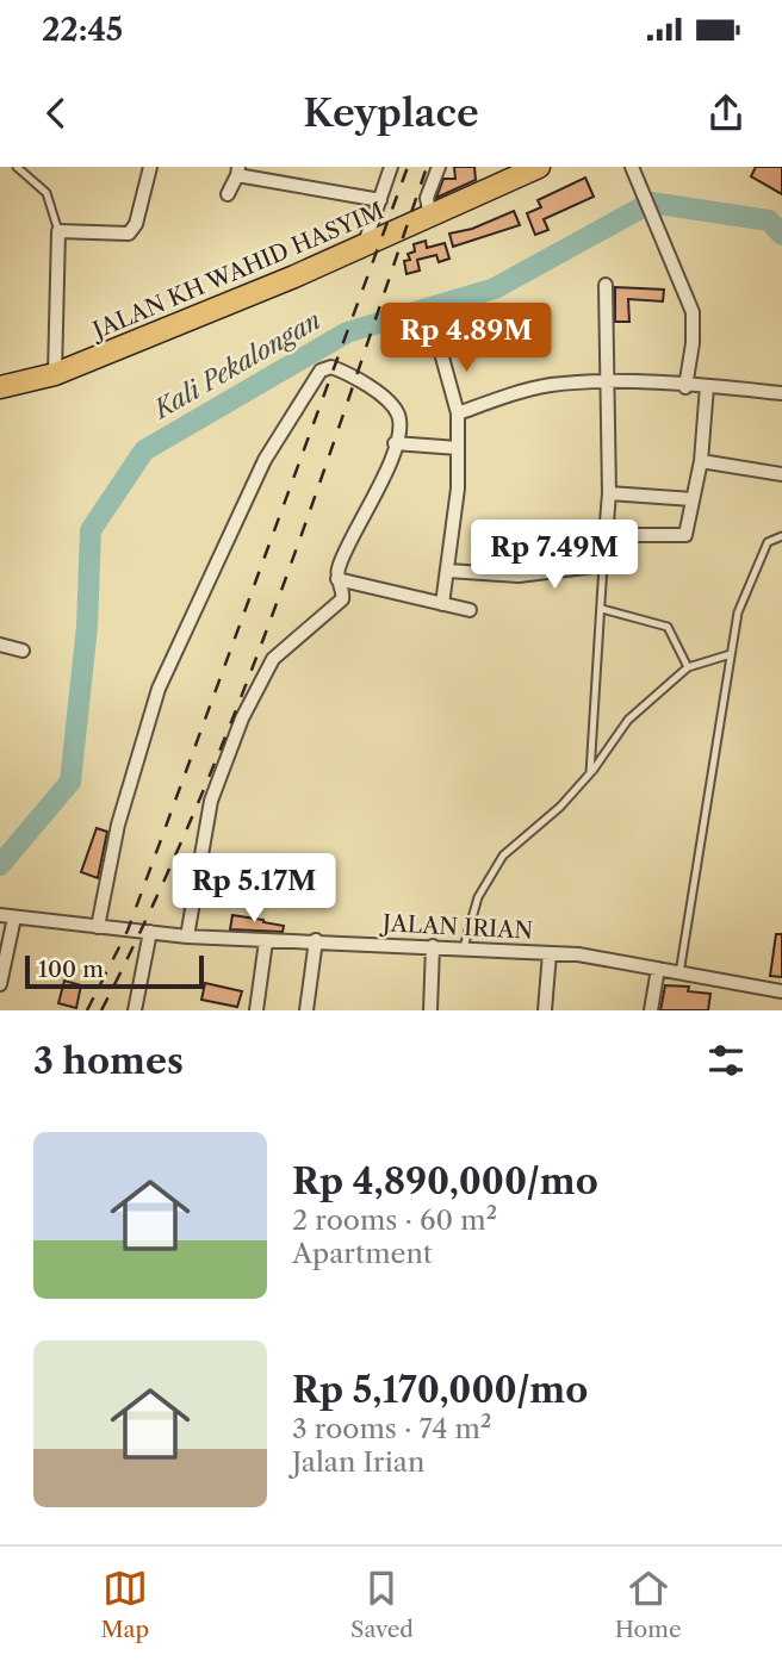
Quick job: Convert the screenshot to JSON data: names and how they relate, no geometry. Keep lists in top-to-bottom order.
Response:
{
  "streets": {
    "main road": ["JALAN KH WAHID HASYIM"],
    "street": ["JALAN IRIAN"]
  },
  "water": ["Kali Pekalongan"],
  "scale_bar": "100 m",
  "page": {
    "status": "22:45",
    "header": "Keyplace",
    "price": ["Rp 4.89M", "Rp 7.49M", "Rp 5.17M"],
    "scale": "100 m",
    "heading": "3 homes",
    "list": [
      {
        "name": "Rp 4,890,000/mo",
        "note": "2 rooms · 60 m² · Apartment"
      },
      {
        "name": "Rp 5,170,000/mo",
        "note": "3 rooms · 74 m² · Jalan Irian"
      }
    ],
    "tabs": ["Map", "Saved", "Home"]
  }
}
